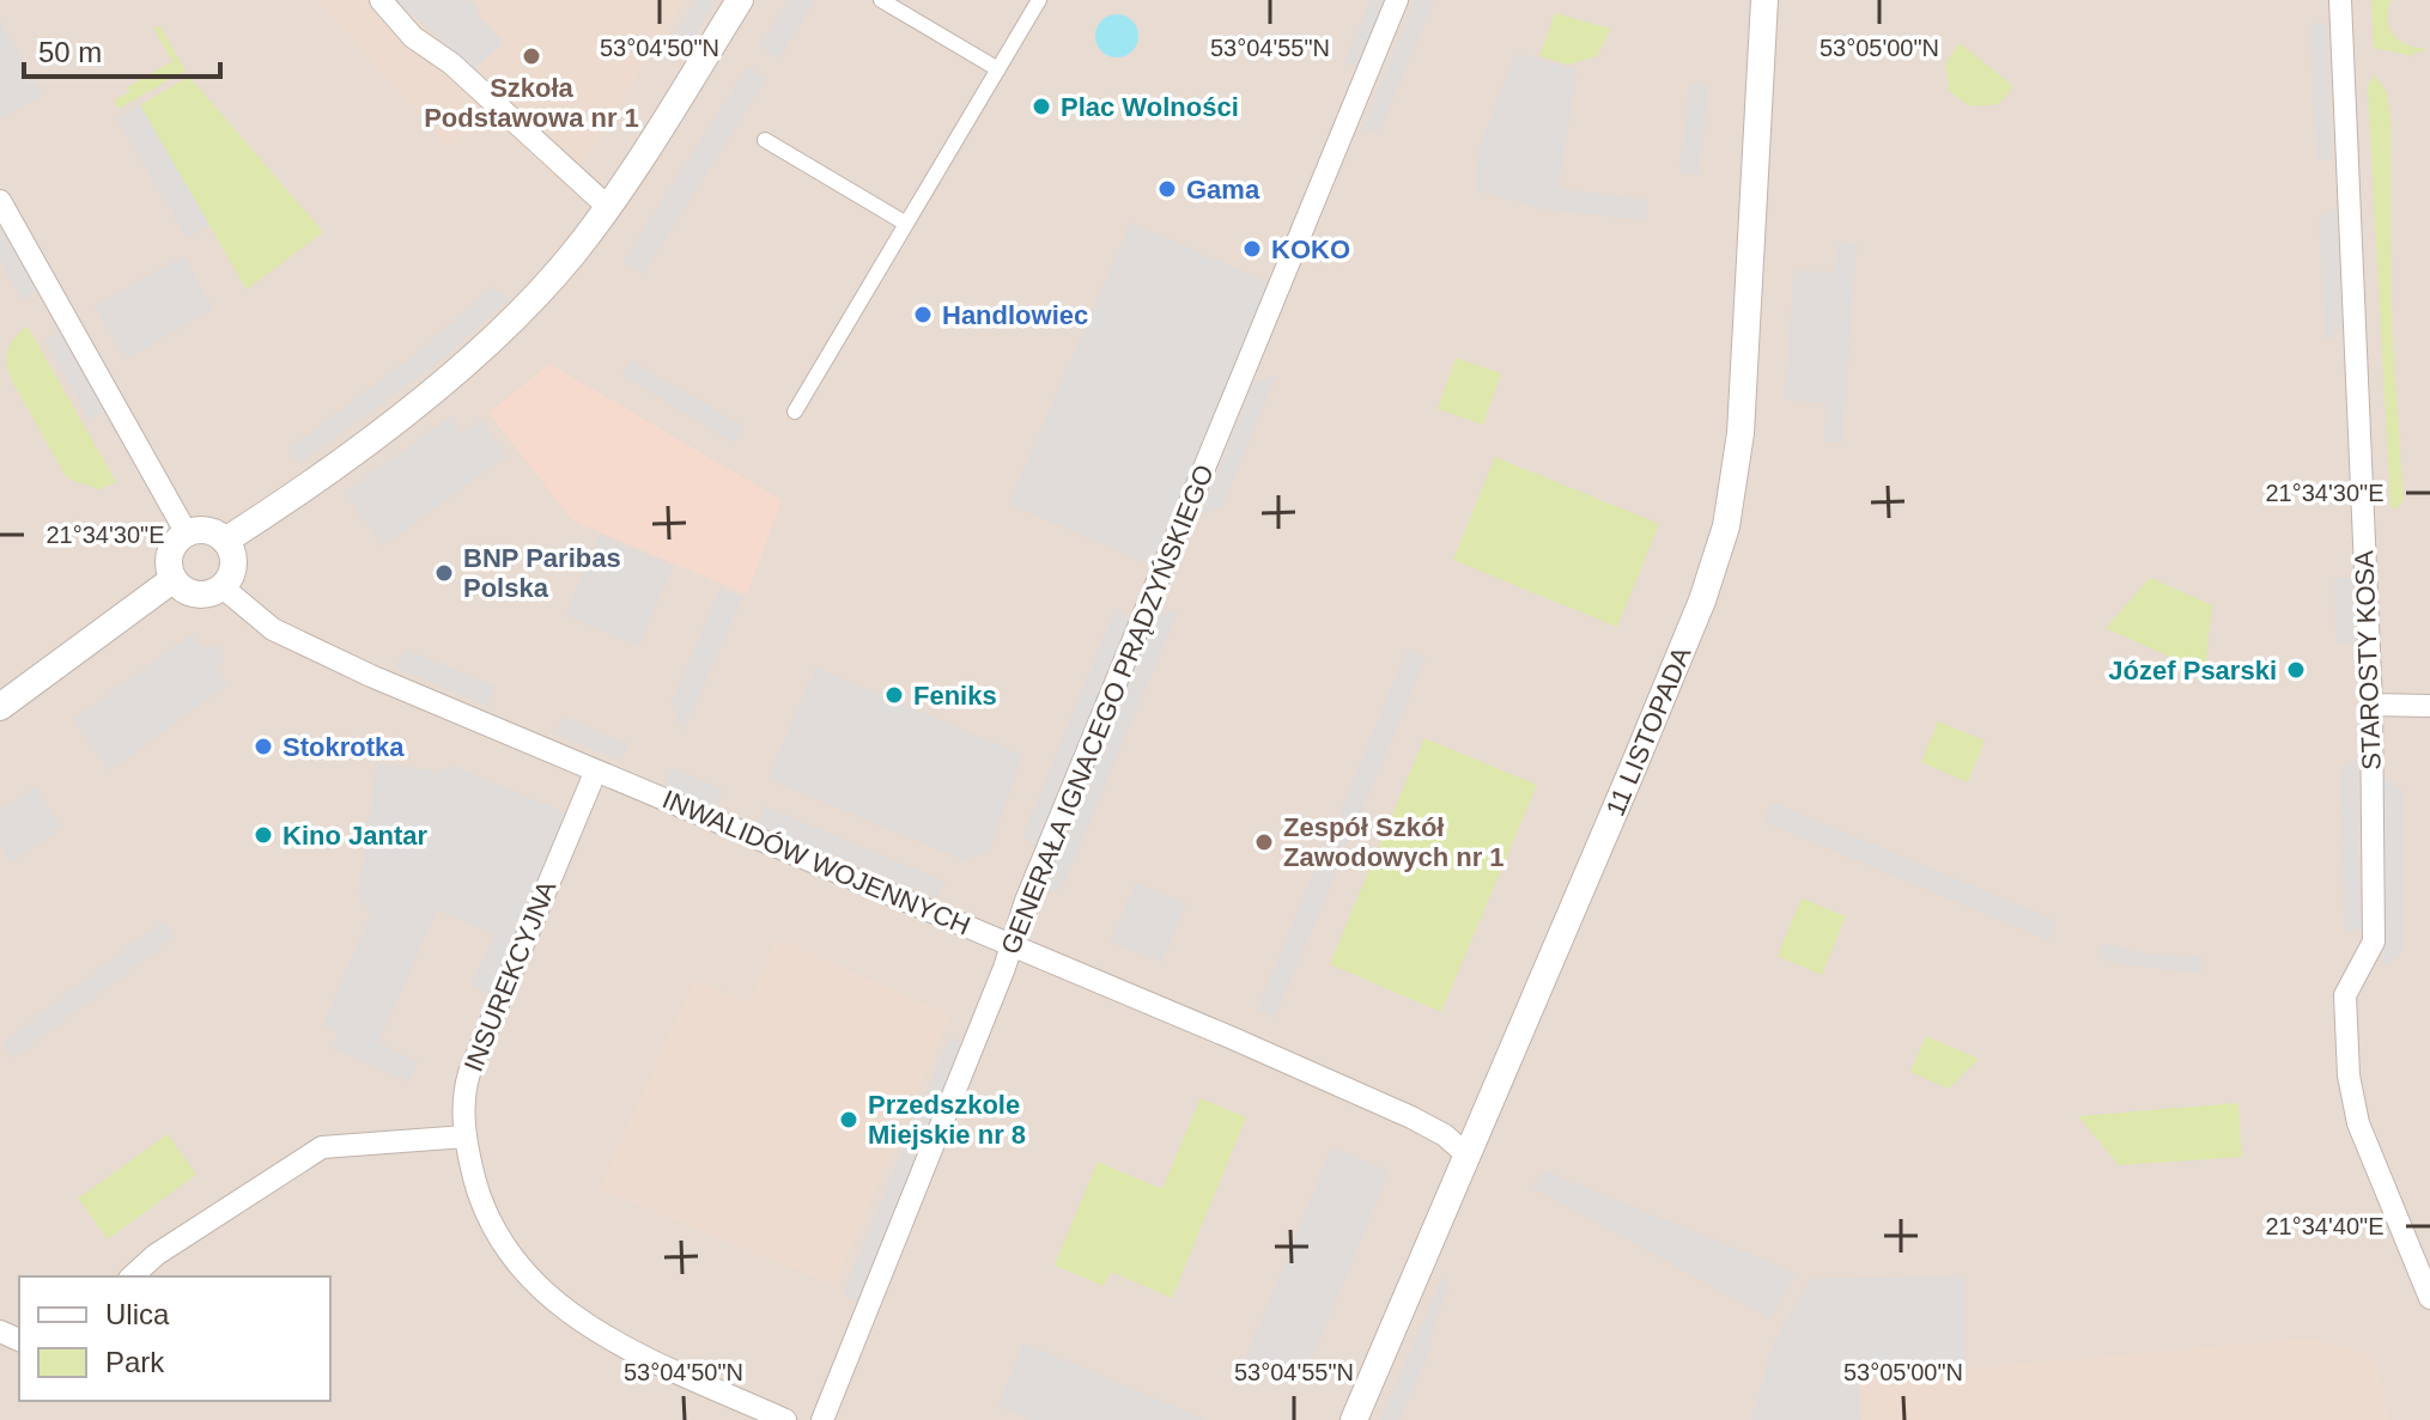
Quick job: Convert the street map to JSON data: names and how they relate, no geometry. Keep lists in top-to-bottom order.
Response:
{
  "streets": {
    "street": [
      "STAROSTY KOSA",
      "GENERAŁA IGNACEGO PRĄDZYŃSKIEGO",
      "11 LISTOPADA",
      "INWALIDÓW WOJENNYCH",
      "INSUREKCYJNA"
    ]
  },
  "crossings": [
    ["GENERAŁA IGNACEGO PRĄDZYŃSKIEGO", "INWALIDÓW WOJENNYCH"],
    ["11 LISTOPADA", "INWALIDÓW WOJENNYCH"],
    ["INWALIDÓW WOJENNYCH", "INSUREKCYJNA"]
  ],
  "places": [
    "Szkoła Podstawowa nr 1",
    "Plac Wolności",
    "Gama",
    "KOKO",
    "Handlowiec",
    "BNP Paribas Polska",
    "Józef Psarski",
    "Feniks",
    "Stokrotka",
    "Kino Jantar",
    "Zespół Szkół Zawodowych nr 1",
    "Przedszkole Miejskie nr 8"
  ],
  "legend": ["Ulica", "Park"],
  "scale_bar": "50 m",
  "coordinates": [
    "53°04'50\"N",
    "53°04'55\"N",
    "53°05'00\"N",
    "21°34'30\"E",
    "21°34'40\"E"
  ]
}
